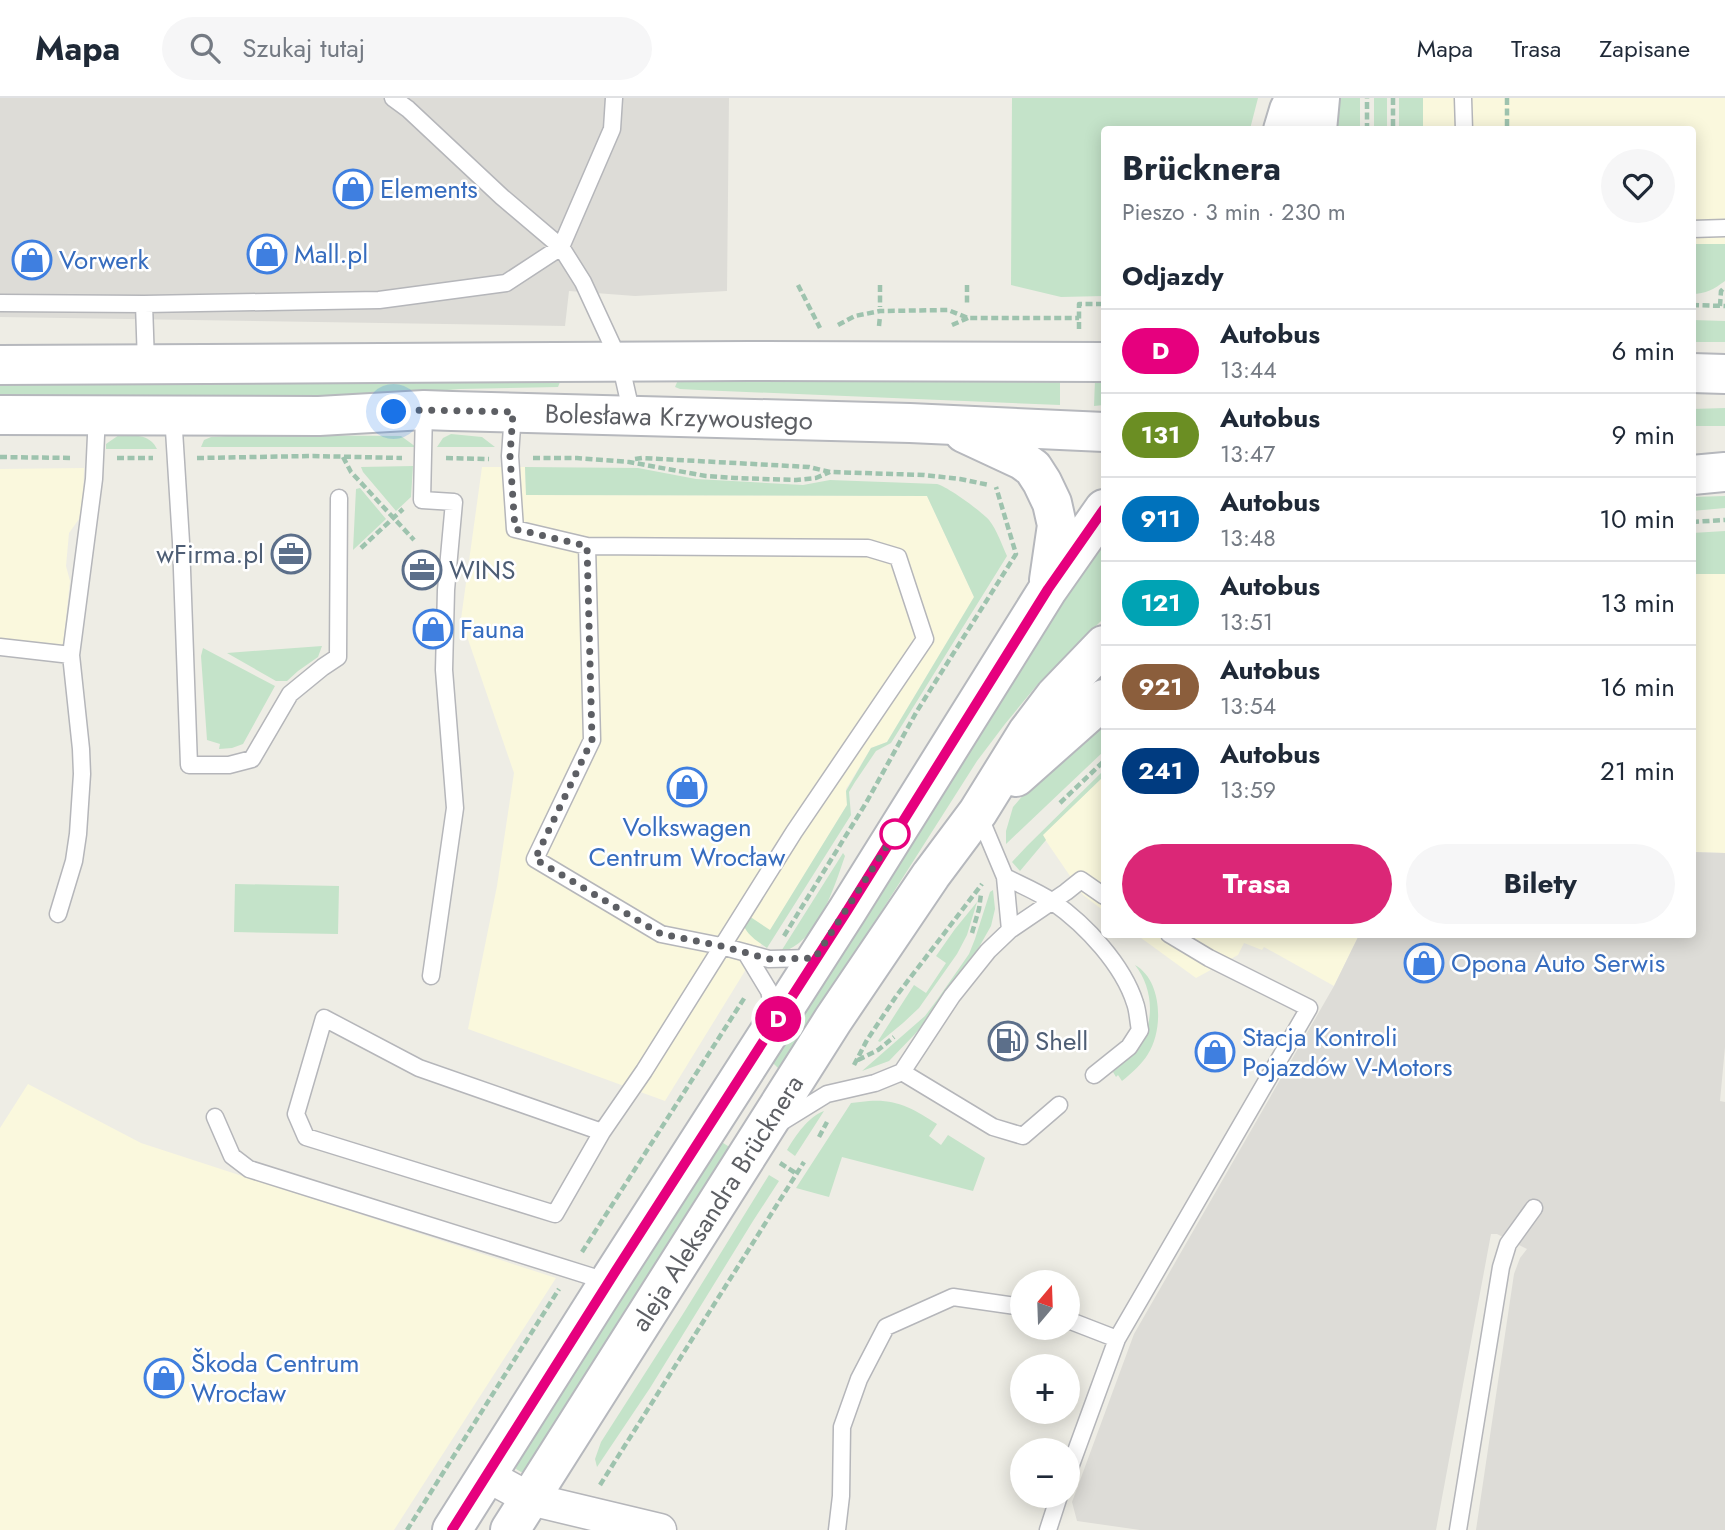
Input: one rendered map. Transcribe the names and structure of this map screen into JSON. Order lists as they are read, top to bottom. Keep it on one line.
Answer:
{"streets":{"main road":["Bolesława Krzywoustego","aleja Aleksandra Brücknera"]},"places":{"shop":["Elements","Mall.pl","Vorwerk","Fauna","Volkswagen Centrum Wrocław","Opona Auto Serwis","Stacja Kontroli Pojazdów V-Motors","Škoda Centrum Wrocław"],"office":["wFirma.pl","WINS"],"fuel station":["Shell"]},"lines":["bus line D"],"north":"top","page":{"header":"Mapa","search":"Szukaj tutaj","nav":["Mapa","Trasa","Zapisane"],"on_map":"D","heading":[["Brücknera","Pieszo · 3 min · 230 m"],"Odjazdy"],"list":[{"mark":"D","name":"Autobus","note":"13:44","value":"6 min"},{"mark":"131","name":"Autobus","note":"13:47","value":"9 min"},{"mark":"911","name":"Autobus","note":"13:48","value":"10 min"},{"mark":"121","name":"Autobus","note":"13:51","value":"13 min"},{"mark":"921","name":"Autobus","note":"13:54","value":"16 min"},{"mark":"241","name":"Autobus","note":"13:59","value":"21 min"}],"buttons":["Trasa","Bilety"],"map_buttons":["+","−"]}}
